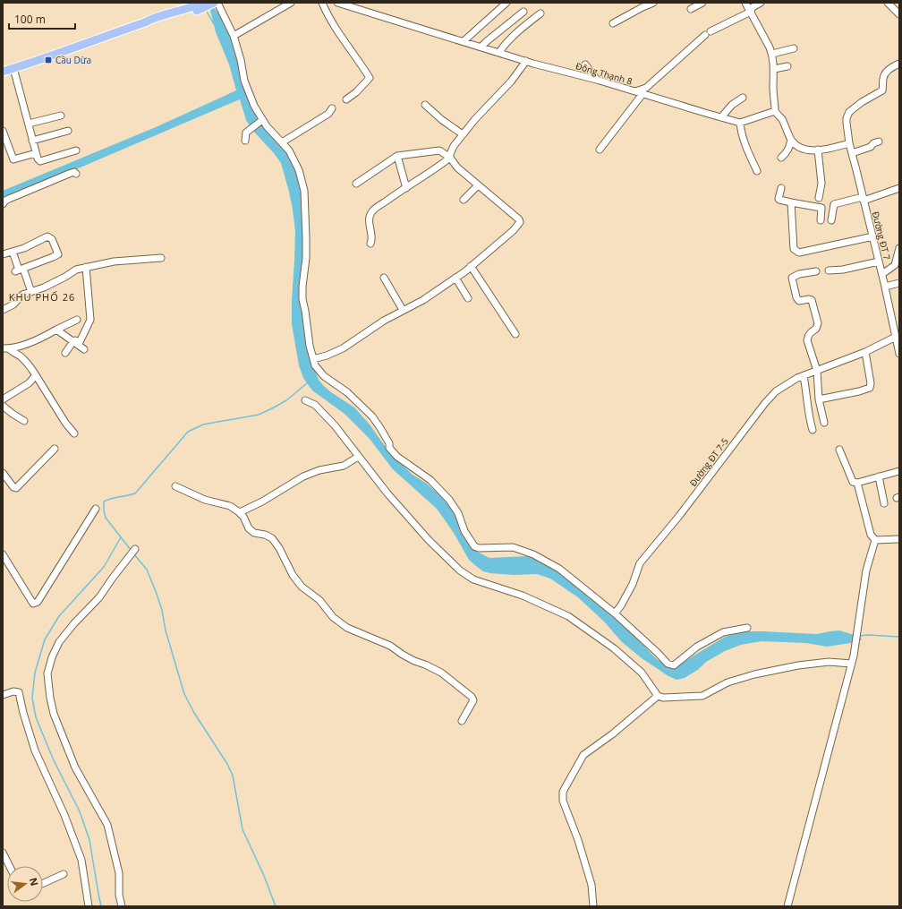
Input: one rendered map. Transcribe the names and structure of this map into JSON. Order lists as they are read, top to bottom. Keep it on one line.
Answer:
{"streets":{"street":["Đông Thạnh 8","Đường ĐT 7","Đường ĐT 7-5"]},"crossings":[["Đường ĐT 7","Đường ĐT 7-5"]],"districts":["KHU PHỐ 26"],"places":{"transit":["Cầu Dừa"]},"scale_bar":"100 m","north":"right"}
